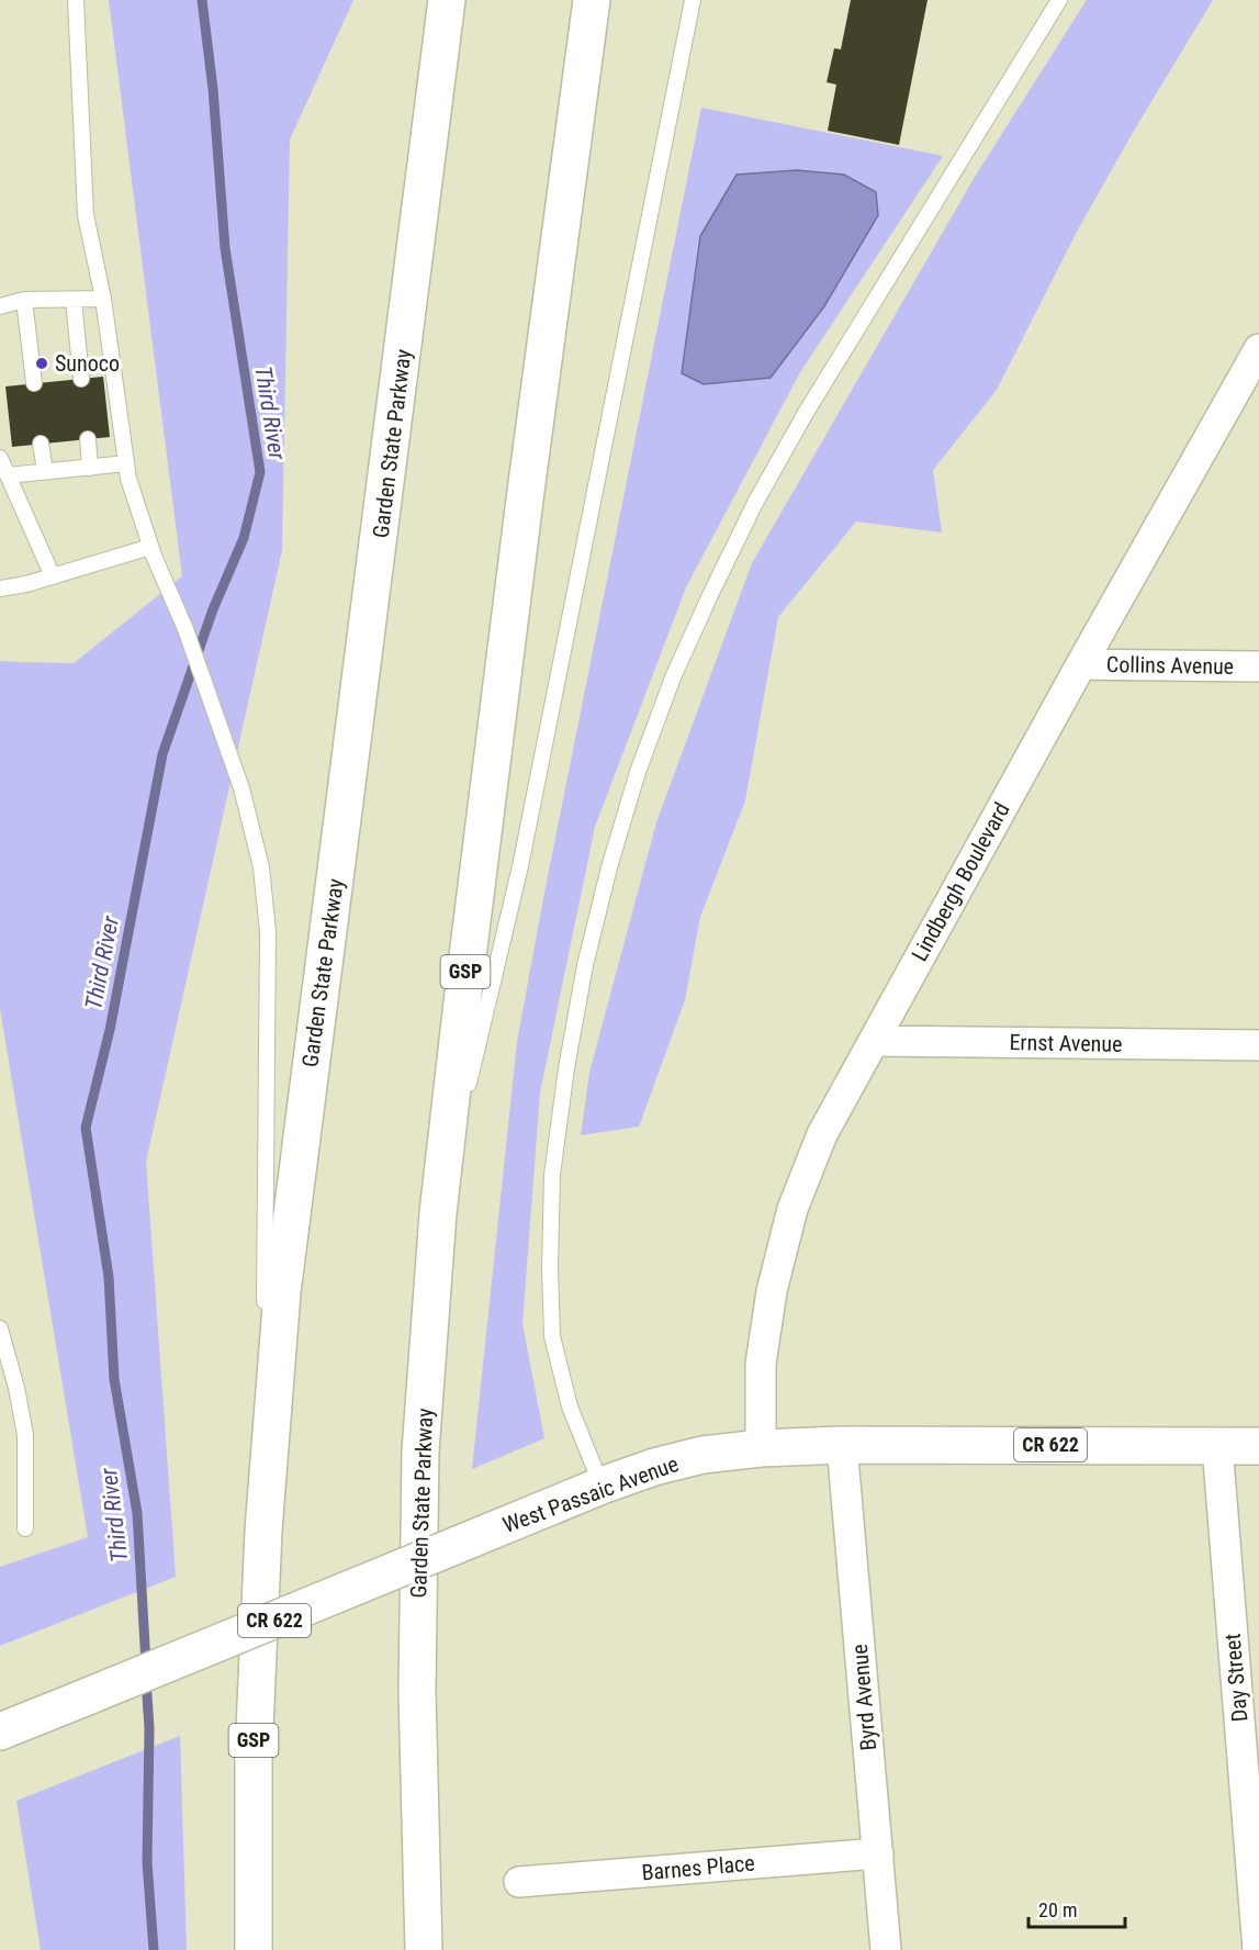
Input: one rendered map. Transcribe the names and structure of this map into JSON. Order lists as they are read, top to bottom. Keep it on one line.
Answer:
{"streets":{"main road":["Garden State Parkway","GSP","CR 622","West Passaic Avenue"],"street":["Collins Avenue","Lindbergh Boulevard","Ernst Avenue","Day Street","Byrd Avenue","Barnes Place"]},"crossings":[["Collins Avenue","Lindbergh Boulevard"],["Lindbergh Boulevard","Ernst Avenue"],["Lindbergh Boulevard","West Passaic Avenue"],["West Passaic Avenue","Day Street"],["West Passaic Avenue","Byrd Avenue"],["Byrd Avenue","Barnes Place"]],"water":["Third River"],"places":["Sunoco"],"scale_bar":"20 m"}
